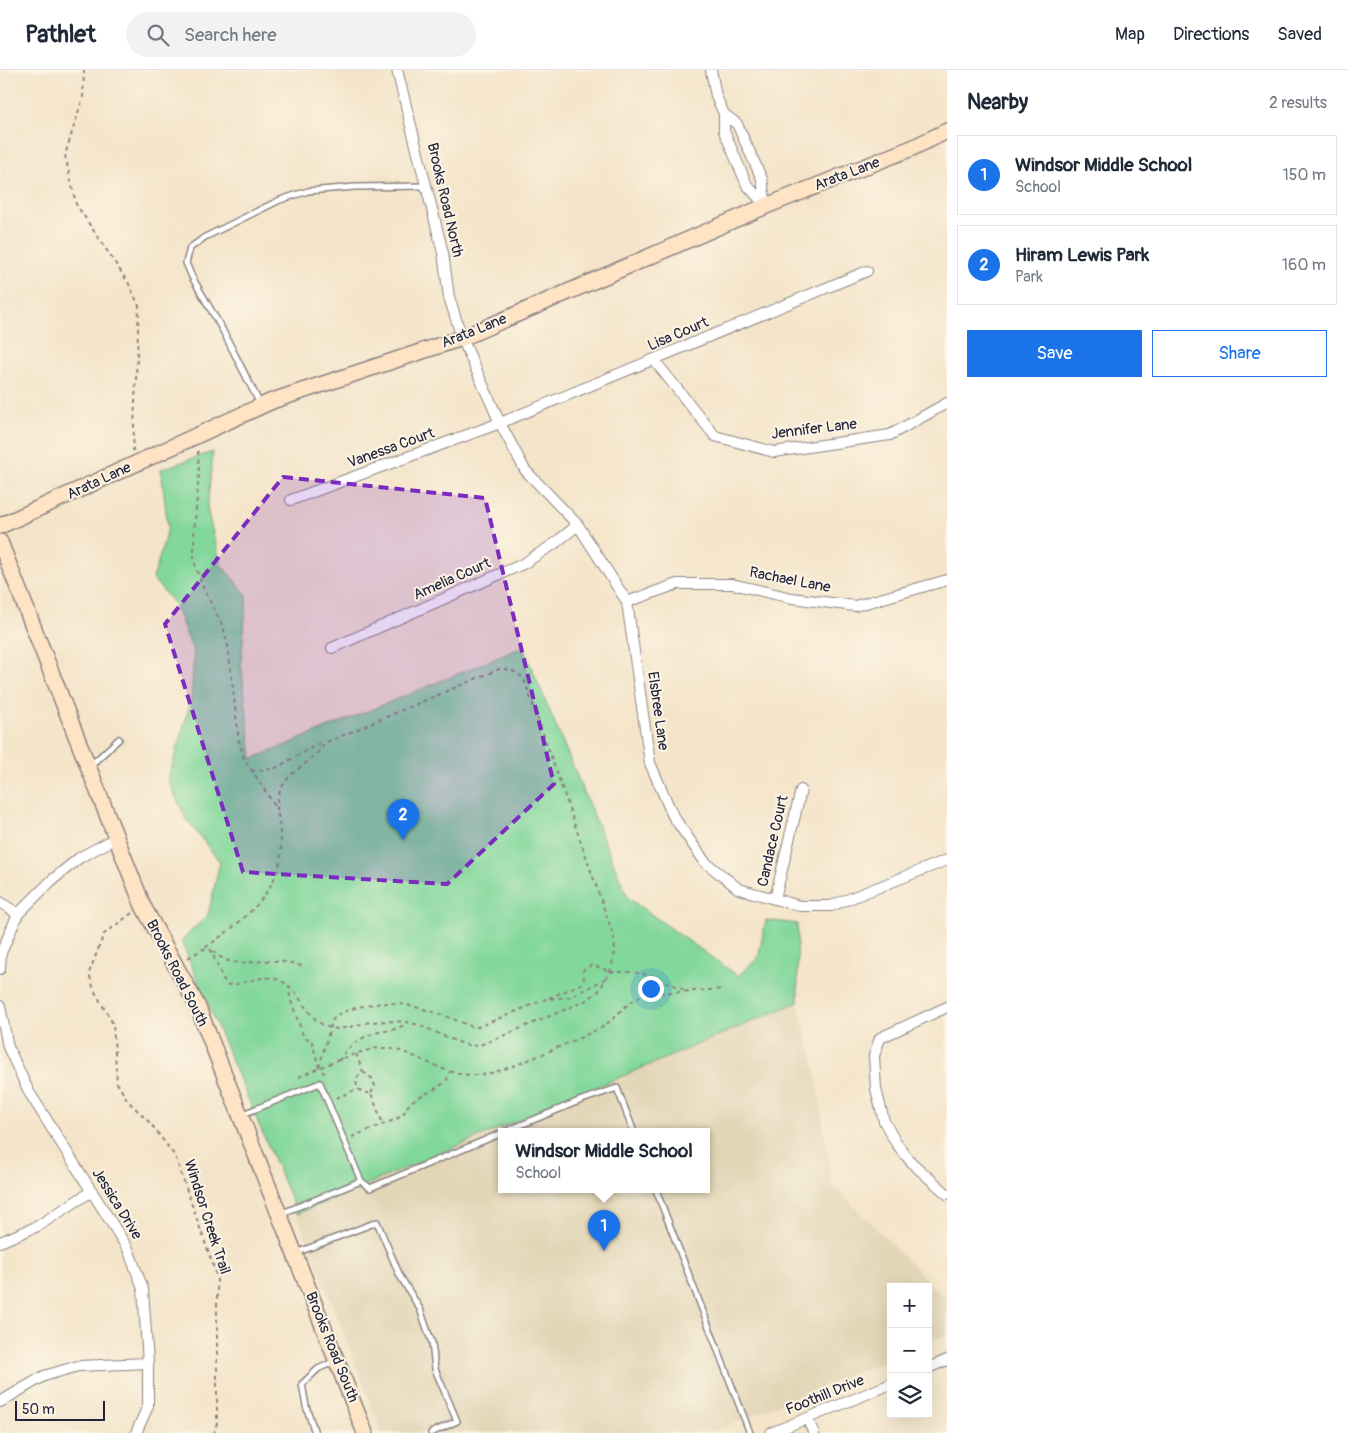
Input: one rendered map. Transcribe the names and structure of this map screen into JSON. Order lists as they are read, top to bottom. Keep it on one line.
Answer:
{"streets":{"street":["Arata Lane","Brooks Road North","Lisa Court","Jennifer Lane","Vanessa Court","Amelia Court","Rachael Lane","Elsbree Lane","Candace Court","Brooks Road South","Jessica Drive","Foothill Drive"],"path":["Windsor Creek Trail"]},"crossings":[["Arata Lane","Brooks Road North"],["Arata Lane","Elsbree Lane"],["Brooks Road North","Elsbree Lane"],["Lisa Court","Jennifer Lane"],["Lisa Court","Vanessa Court"],["Lisa Court","Elsbree Lane"],["Vanessa Court","Elsbree Lane"],["Amelia Court","Elsbree Lane"],["Rachael Lane","Elsbree Lane"],["Elsbree Lane","Candace Court"],["Brooks Road South","Windsor Creek Trail"]],"scale_bar":"50 m","page":{"header":"Pathlet","search":"Search here","nav":["Map","Directions","Saved"],"heading":["Nearby","2 results"],"list":[{"mark":"1","name":"Windsor Middle School","note":"School","value":"150 m"},{"mark":"2","name":"Hiram Lewis Park","note":"Park","value":"160 m"}],"buttons":["Save","Share"],"pins":["2","1"],"popup":["Windsor Middle School","School"],"map_buttons":["+","−"],"scale":"50 m"}}
